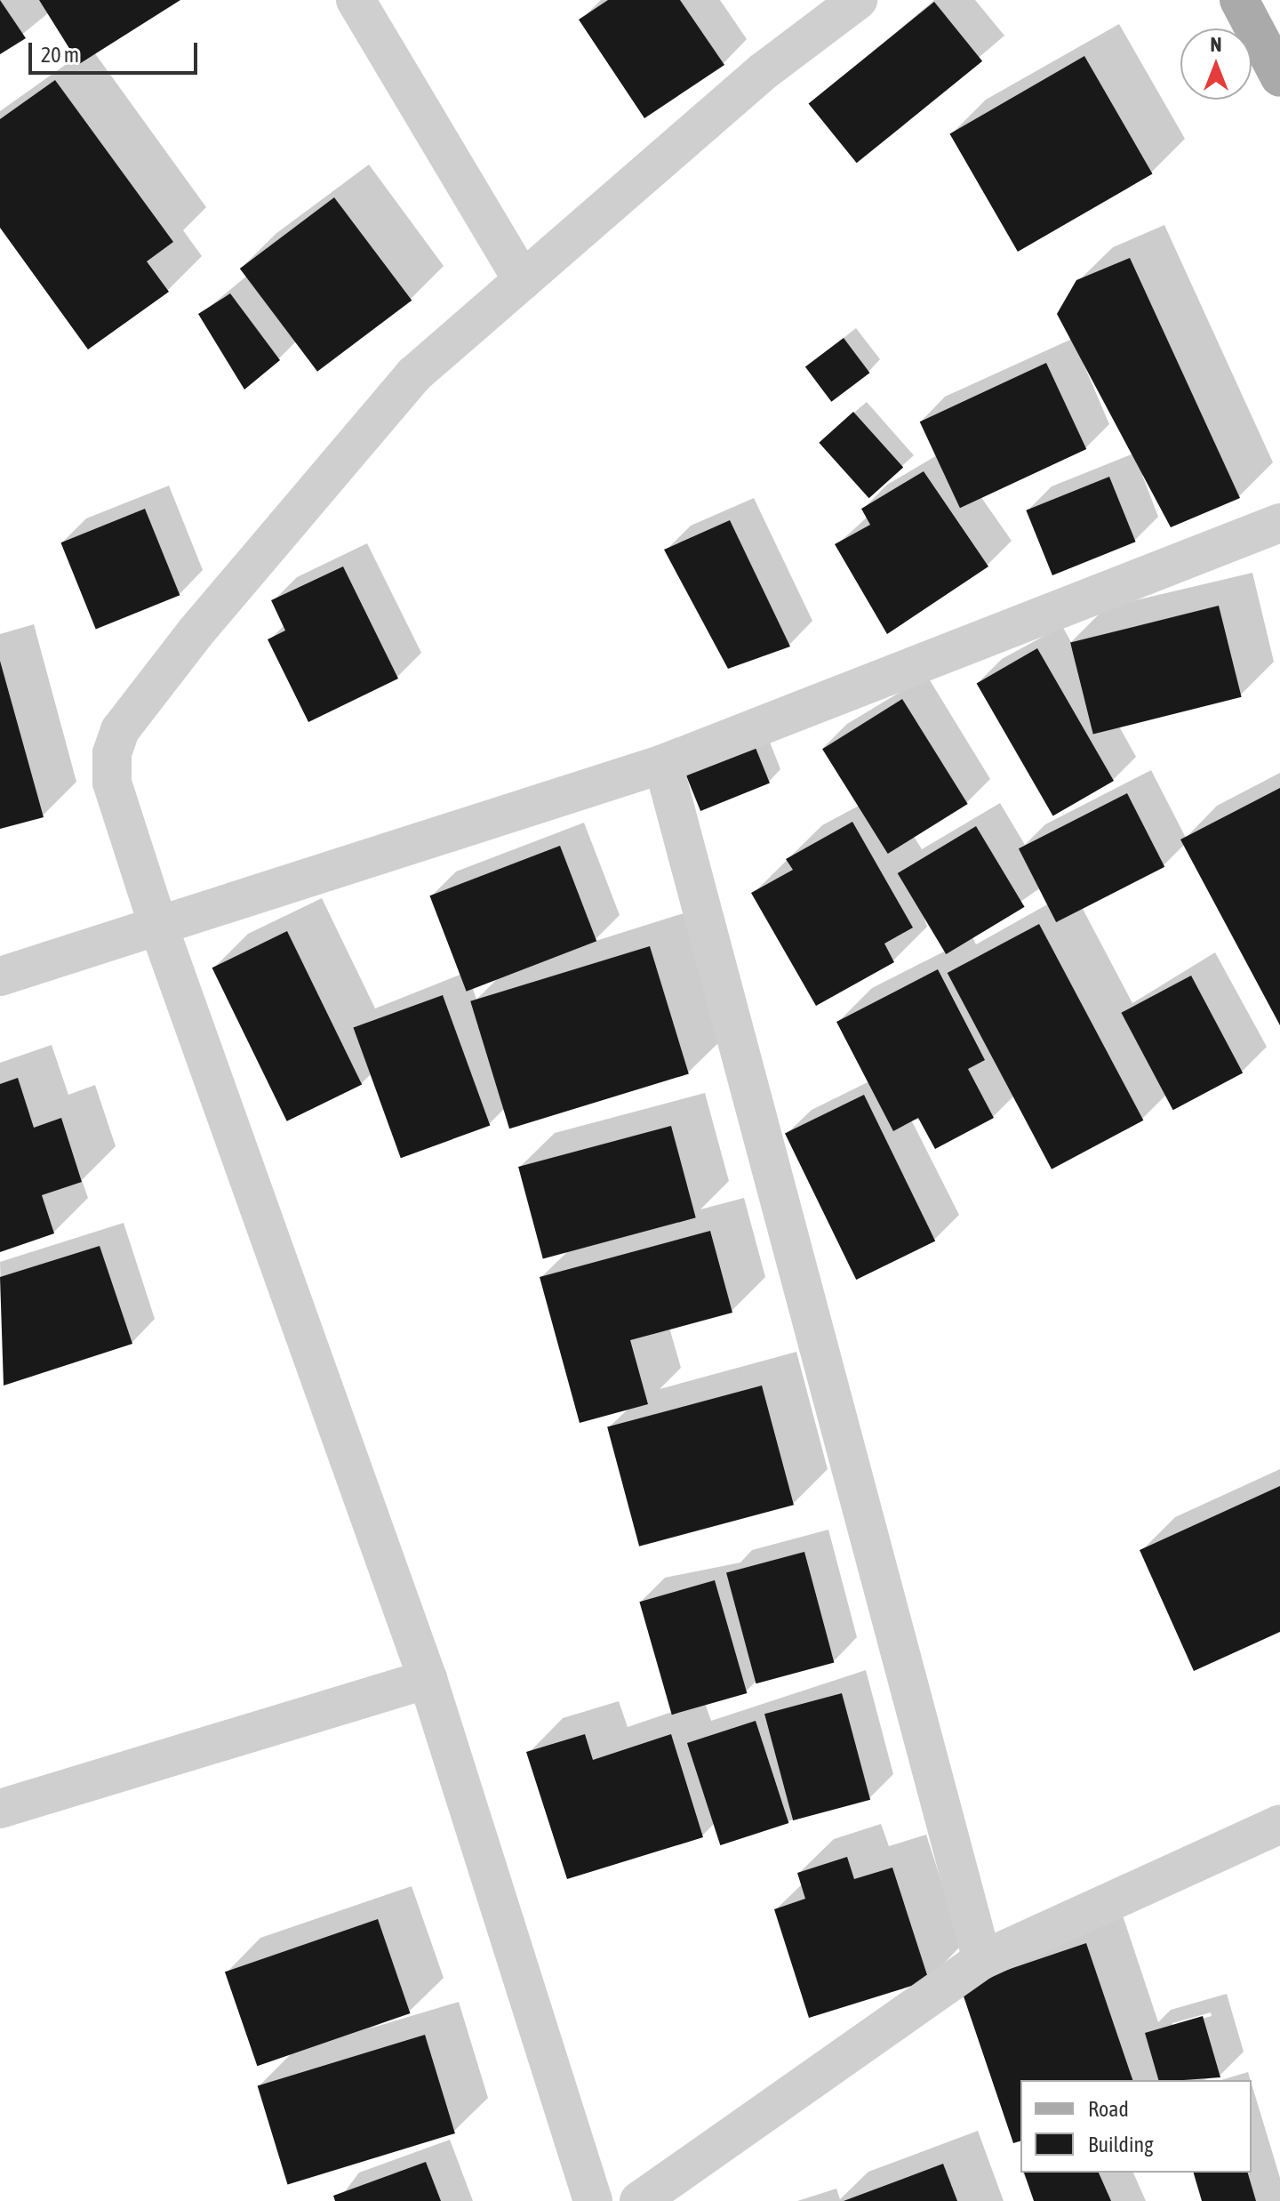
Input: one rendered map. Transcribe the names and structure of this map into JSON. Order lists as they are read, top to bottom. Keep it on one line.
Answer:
{"legend":["Road","Building"],"scale_bar":"20 m","north":"top"}
